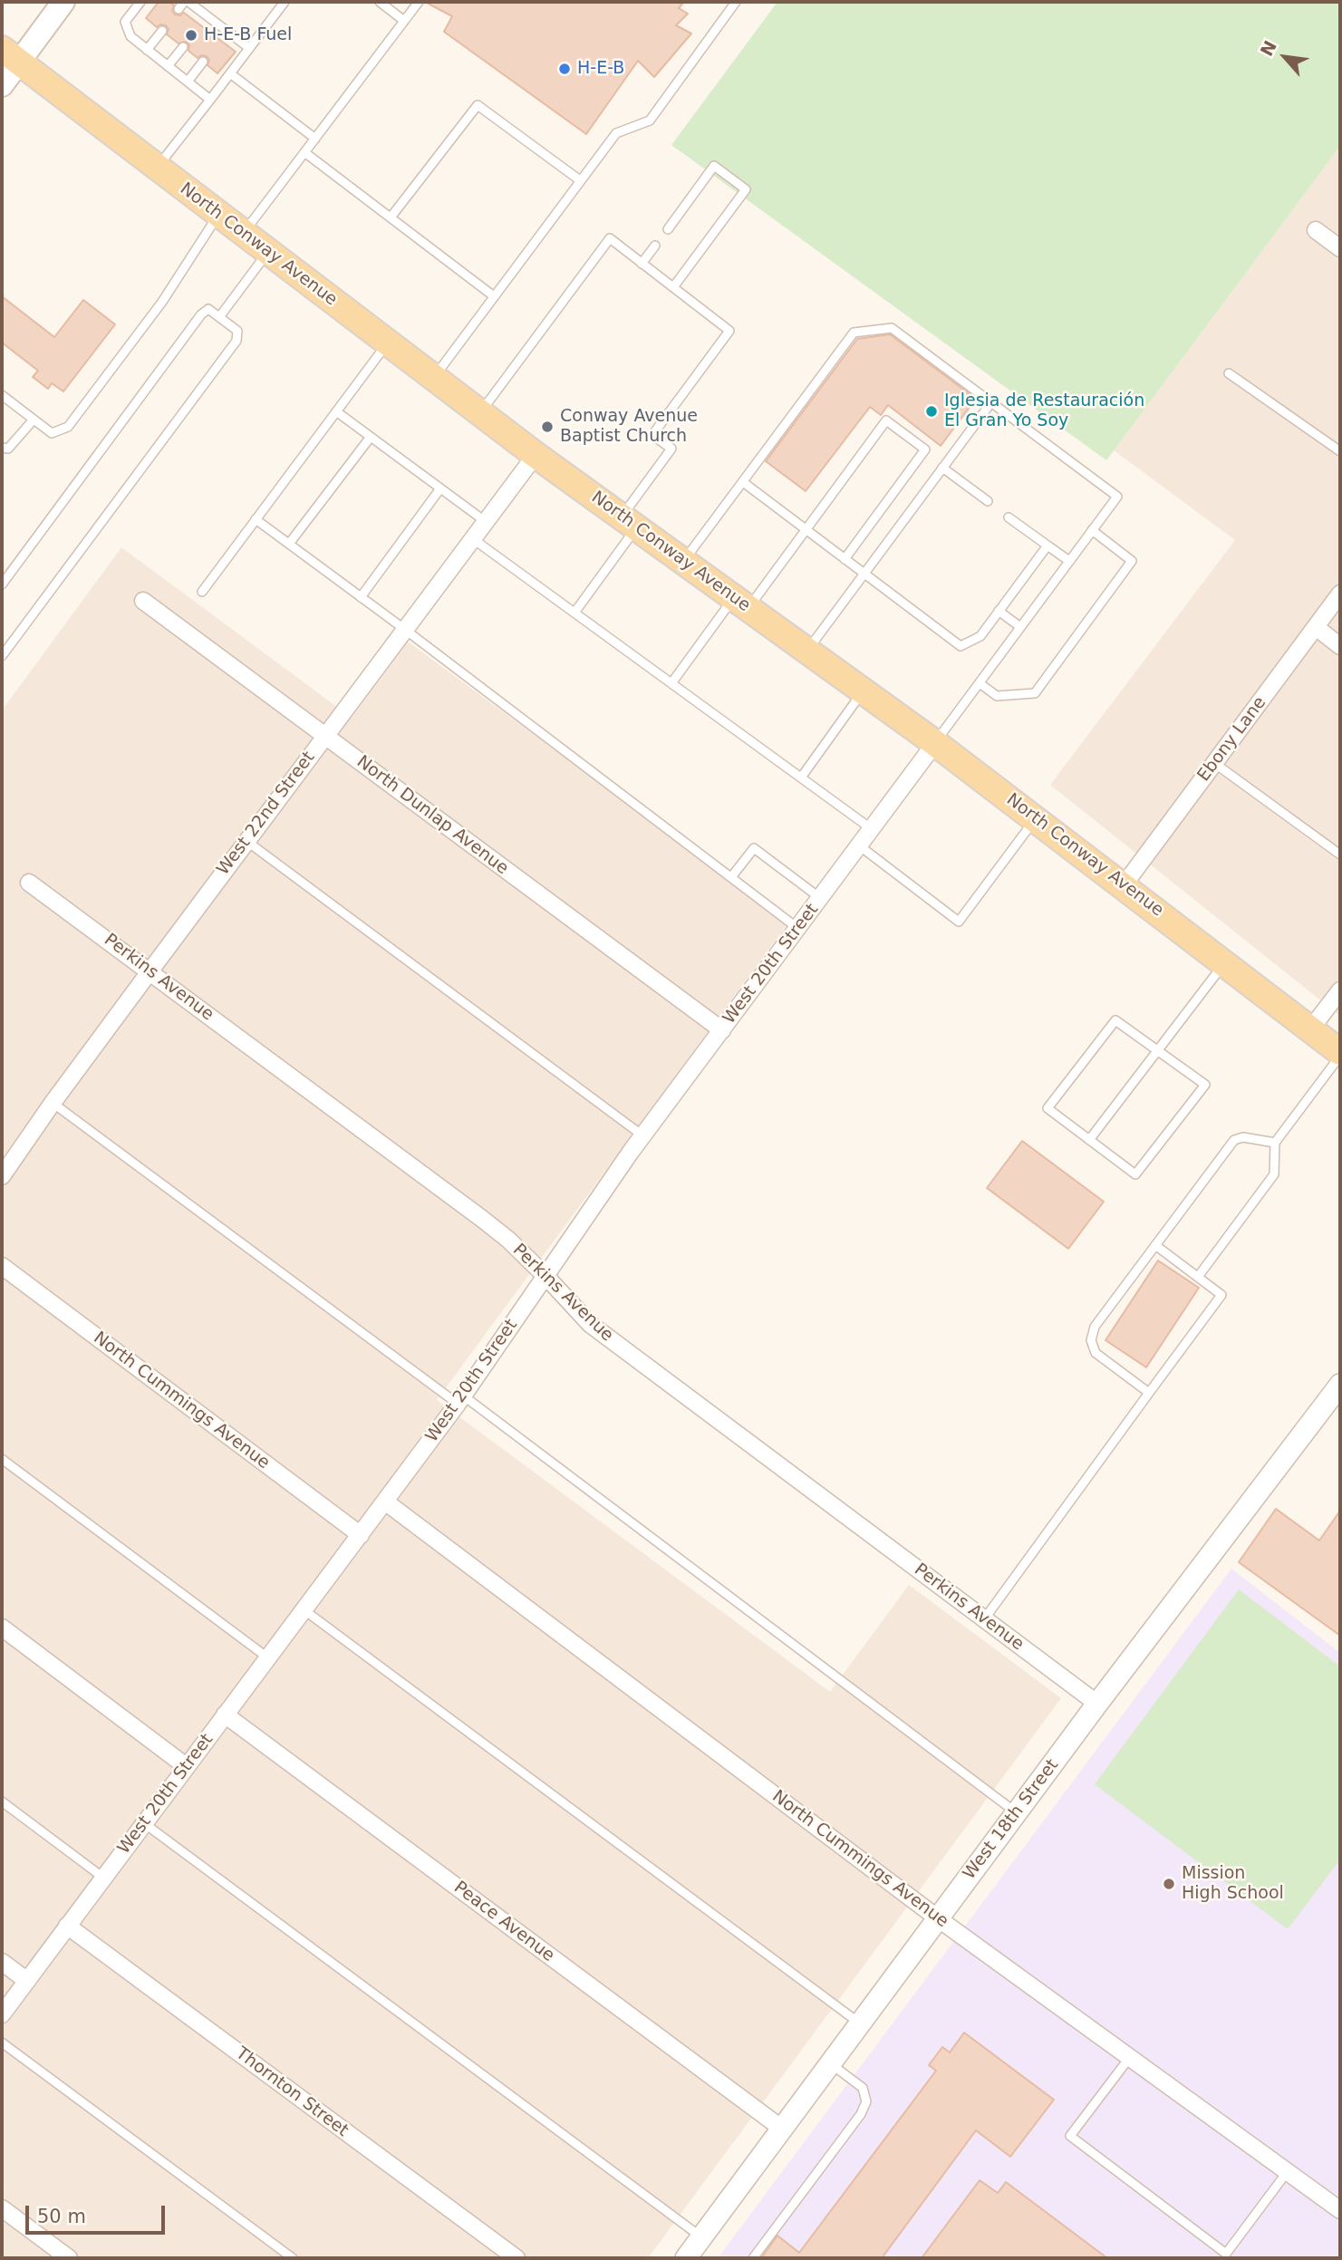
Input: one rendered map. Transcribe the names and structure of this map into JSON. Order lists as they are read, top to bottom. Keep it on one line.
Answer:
{"streets":{"main road":["North Conway Avenue"],"street":["Ebony Lane","West 22nd Street","North Dunlap Avenue","West 20th Street","Perkins Avenue","North Cummings Avenue","West 18th Street","Peace Avenue","Thornton Street"]},"crossings":[["North Conway Avenue","Ebony Lane"],["North Conway Avenue","West 22nd Street"],["North Conway Avenue","West 20th Street"],["West 22nd Street","North Dunlap Avenue"],["West 22nd Street","Perkins Avenue"],["North Dunlap Avenue","West 20th Street"],["West 20th Street","Perkins Avenue"],["West 20th Street","North Cummings Avenue"],["West 20th Street","Peace Avenue"],["West 20th Street","Thornton Street"],["Perkins Avenue","West 18th Street"],["North Cummings Avenue","West 18th Street"],["West 18th Street","Peace Avenue"]],"places":["H-E-B Fuel","H-E-B","Iglesia de Restauración El Gran Yo Soy","Conway Avenue Baptist Church","Mission High School"],"scale_bar":"50 m","north":"top left"}
